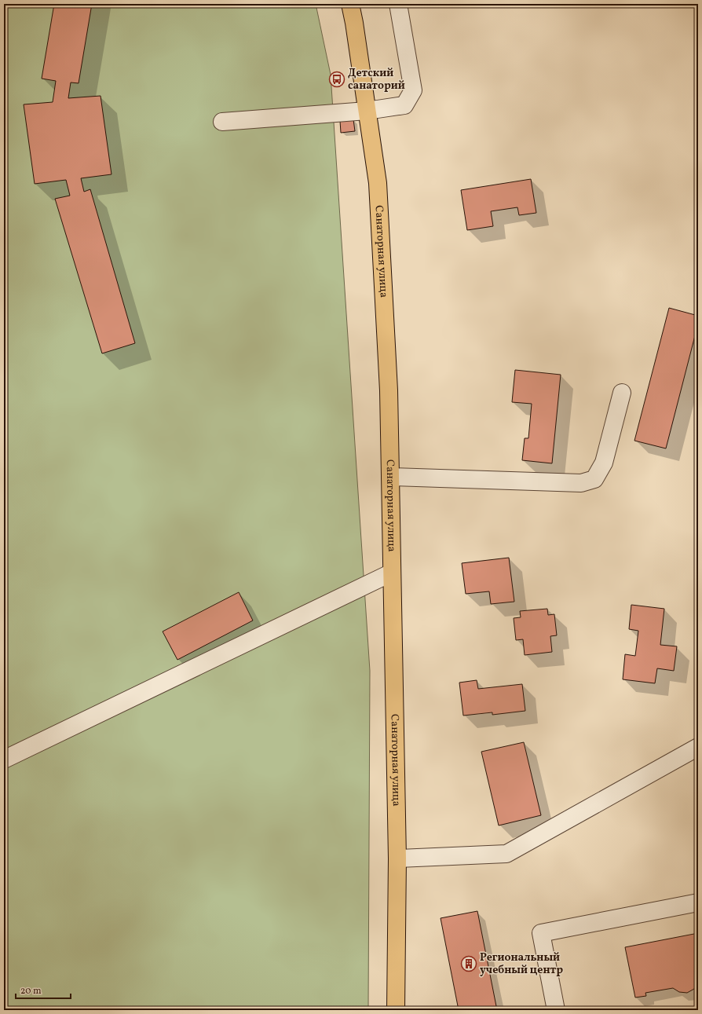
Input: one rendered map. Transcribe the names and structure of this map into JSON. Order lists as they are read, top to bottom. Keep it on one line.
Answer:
{"streets":{"main road":["Санаторная улица"]},"places":{"bus stop":["Детский санаторий"],"building":["Региональный учебный центр"]},"scale_bar":"20 m"}
